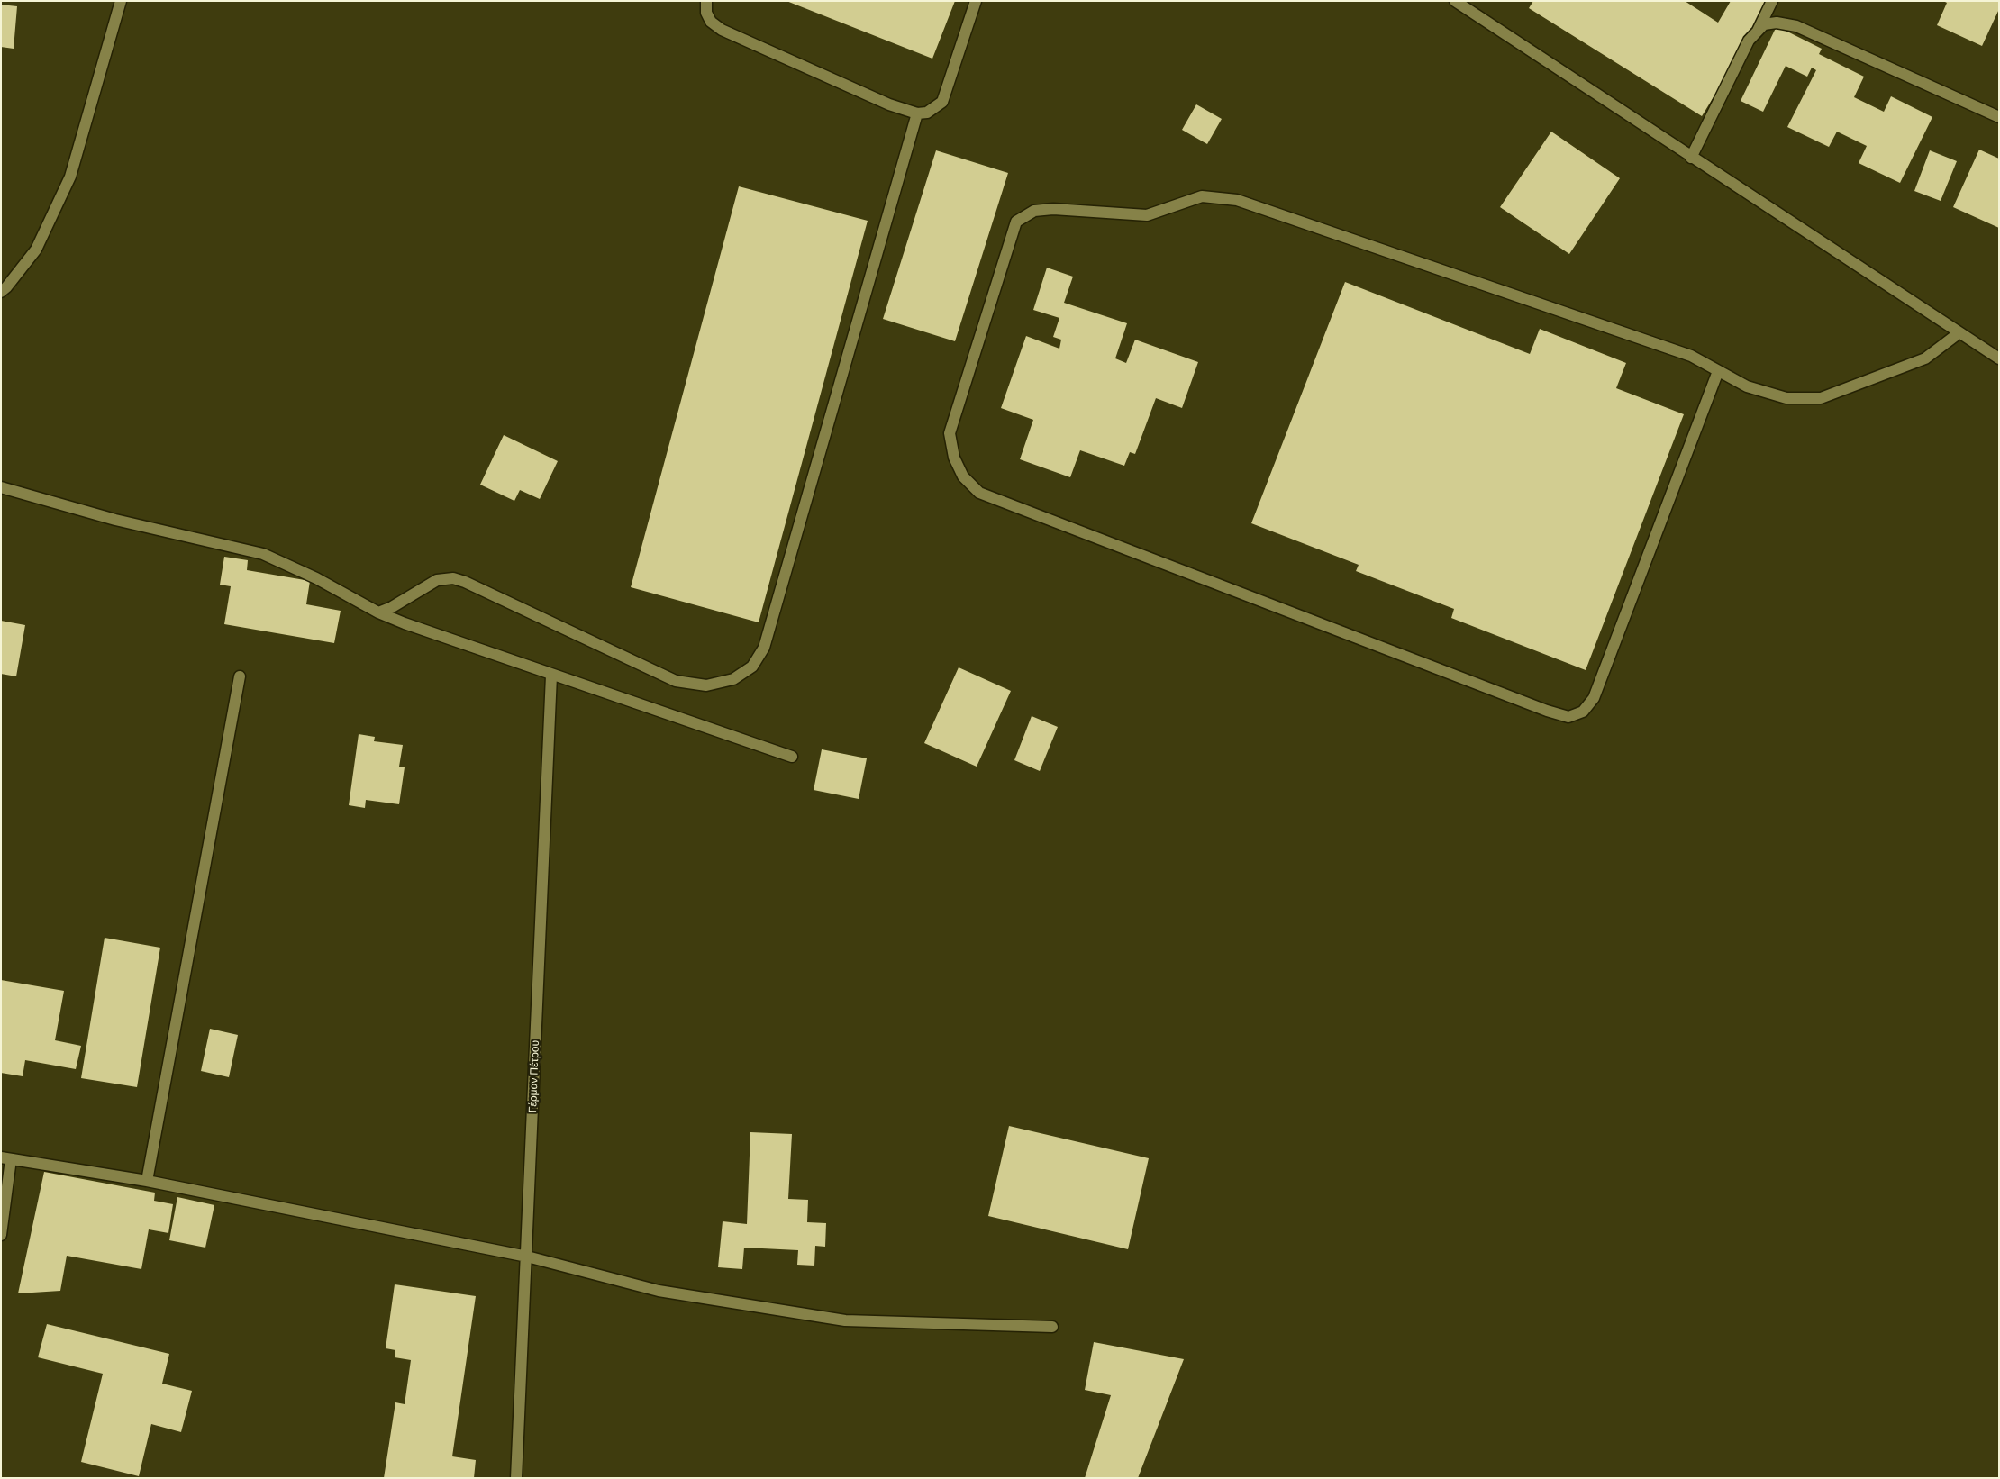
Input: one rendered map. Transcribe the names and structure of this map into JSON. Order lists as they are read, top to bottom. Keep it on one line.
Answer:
{"streets":{"street":["Γέρμαν Πέτρου"]}}
